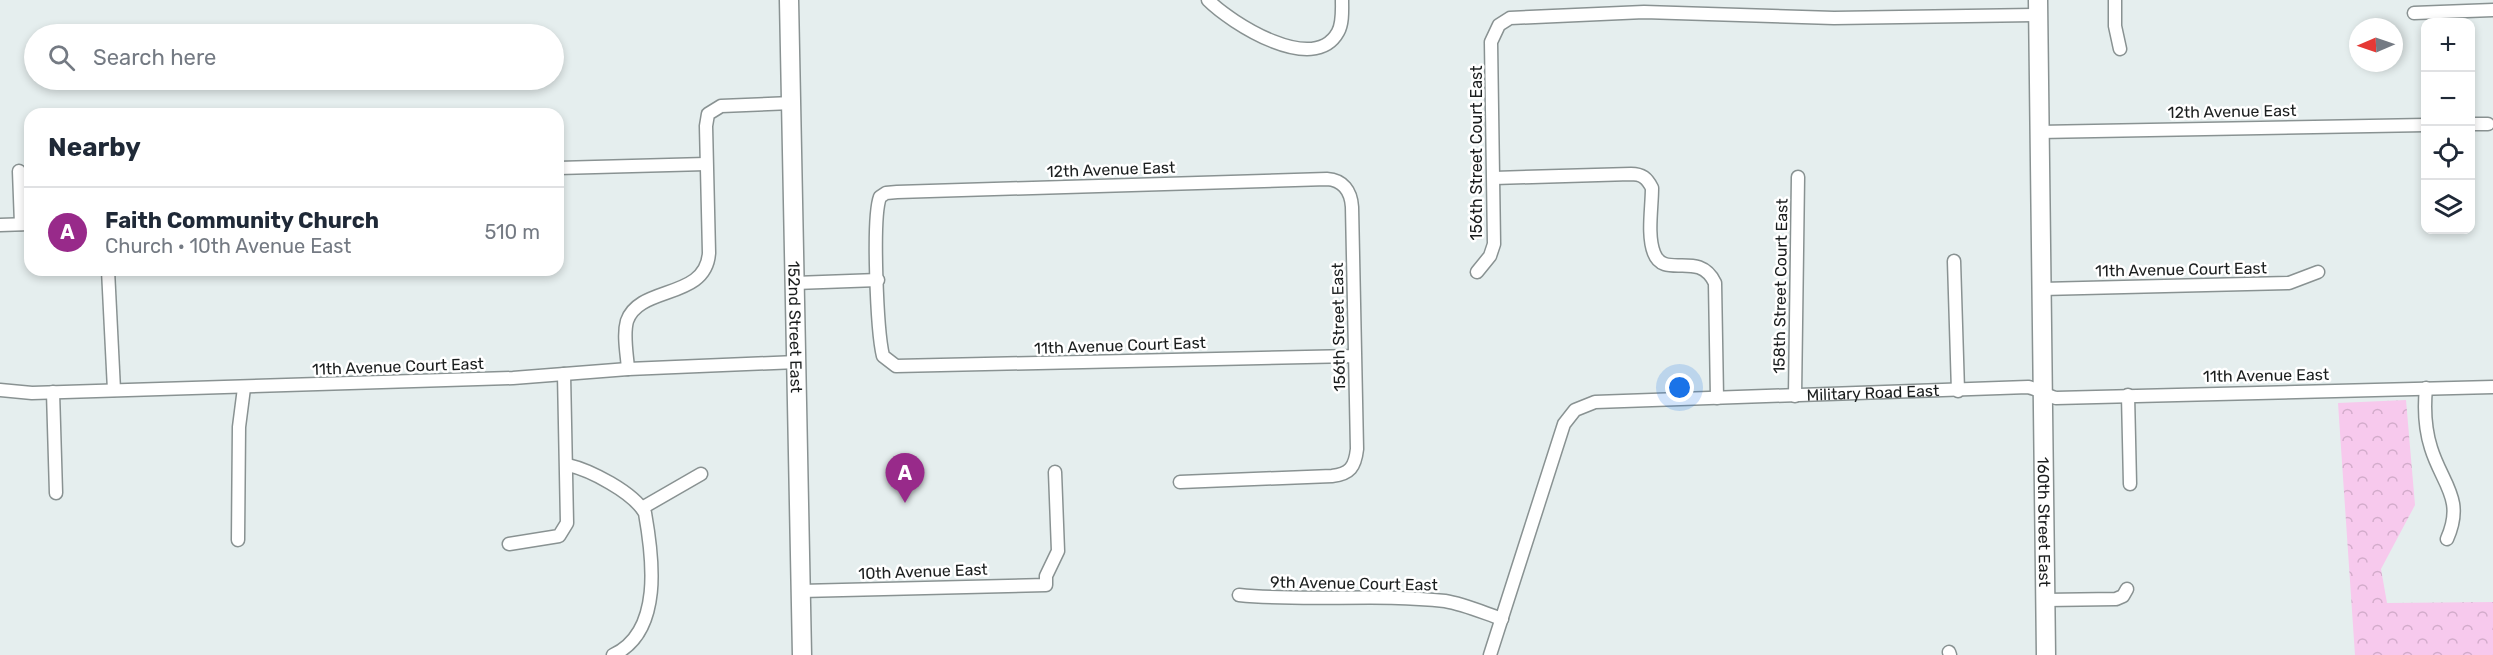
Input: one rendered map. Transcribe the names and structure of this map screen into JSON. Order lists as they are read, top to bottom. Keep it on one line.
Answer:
{"streets":{"main road":["152nd Street East","160th Street East"],"street":["12th Avenue East","156th Street Court East","11th Avenue Court East","158th Street Court East","156th Street East","11th Avenue East","Military Road East","10th Avenue East","9th Avenue Court East"]},"crossings":[["12th Avenue East","11th Avenue Court East"],["12th Avenue East","156th Street East"],["11th Avenue Court East","152nd Street East"],["11th Avenue Court East","156th Street East"],["158th Street Court East","Military Road East"],["152nd Street East","10th Avenue East"],["11th Avenue East","Military Road East"],["11th Avenue East","160th Street East"],["Military Road East","160th Street East"],["Military Road East","9th Avenue Court East"]],"north":"left","page":{"map_buttons":["+","−"],"search":"Search here","heading":"Nearby","list":[{"mark":"A","name":"Faith Community Church","note":"Church · 10th Avenue East","value":"510 m"}],"pins":"A"}}
